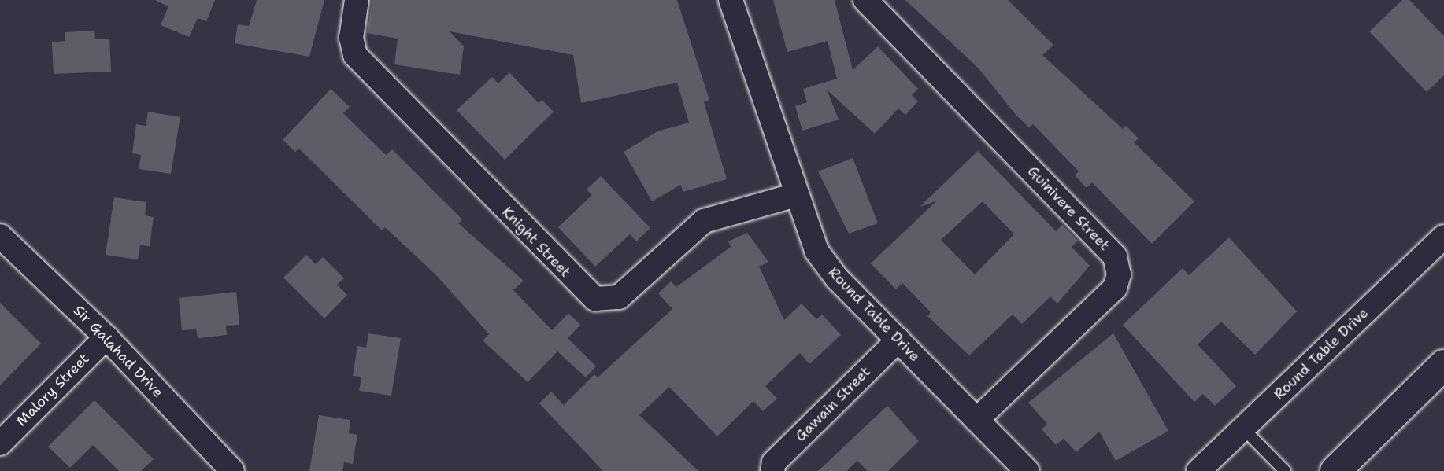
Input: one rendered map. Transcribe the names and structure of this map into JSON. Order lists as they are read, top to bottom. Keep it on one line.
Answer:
{"streets":{"street":["Guinivere Street","Knight Street","Round Table Drive","Sir Galahad Drive","Malory Street","Gawain Street"]},"crossings":[["Guinivere Street","Round Table Drive"],["Knight Street","Round Table Drive"],["Round Table Drive","Gawain Street"],["Sir Galahad Drive","Malory Street"]]}
